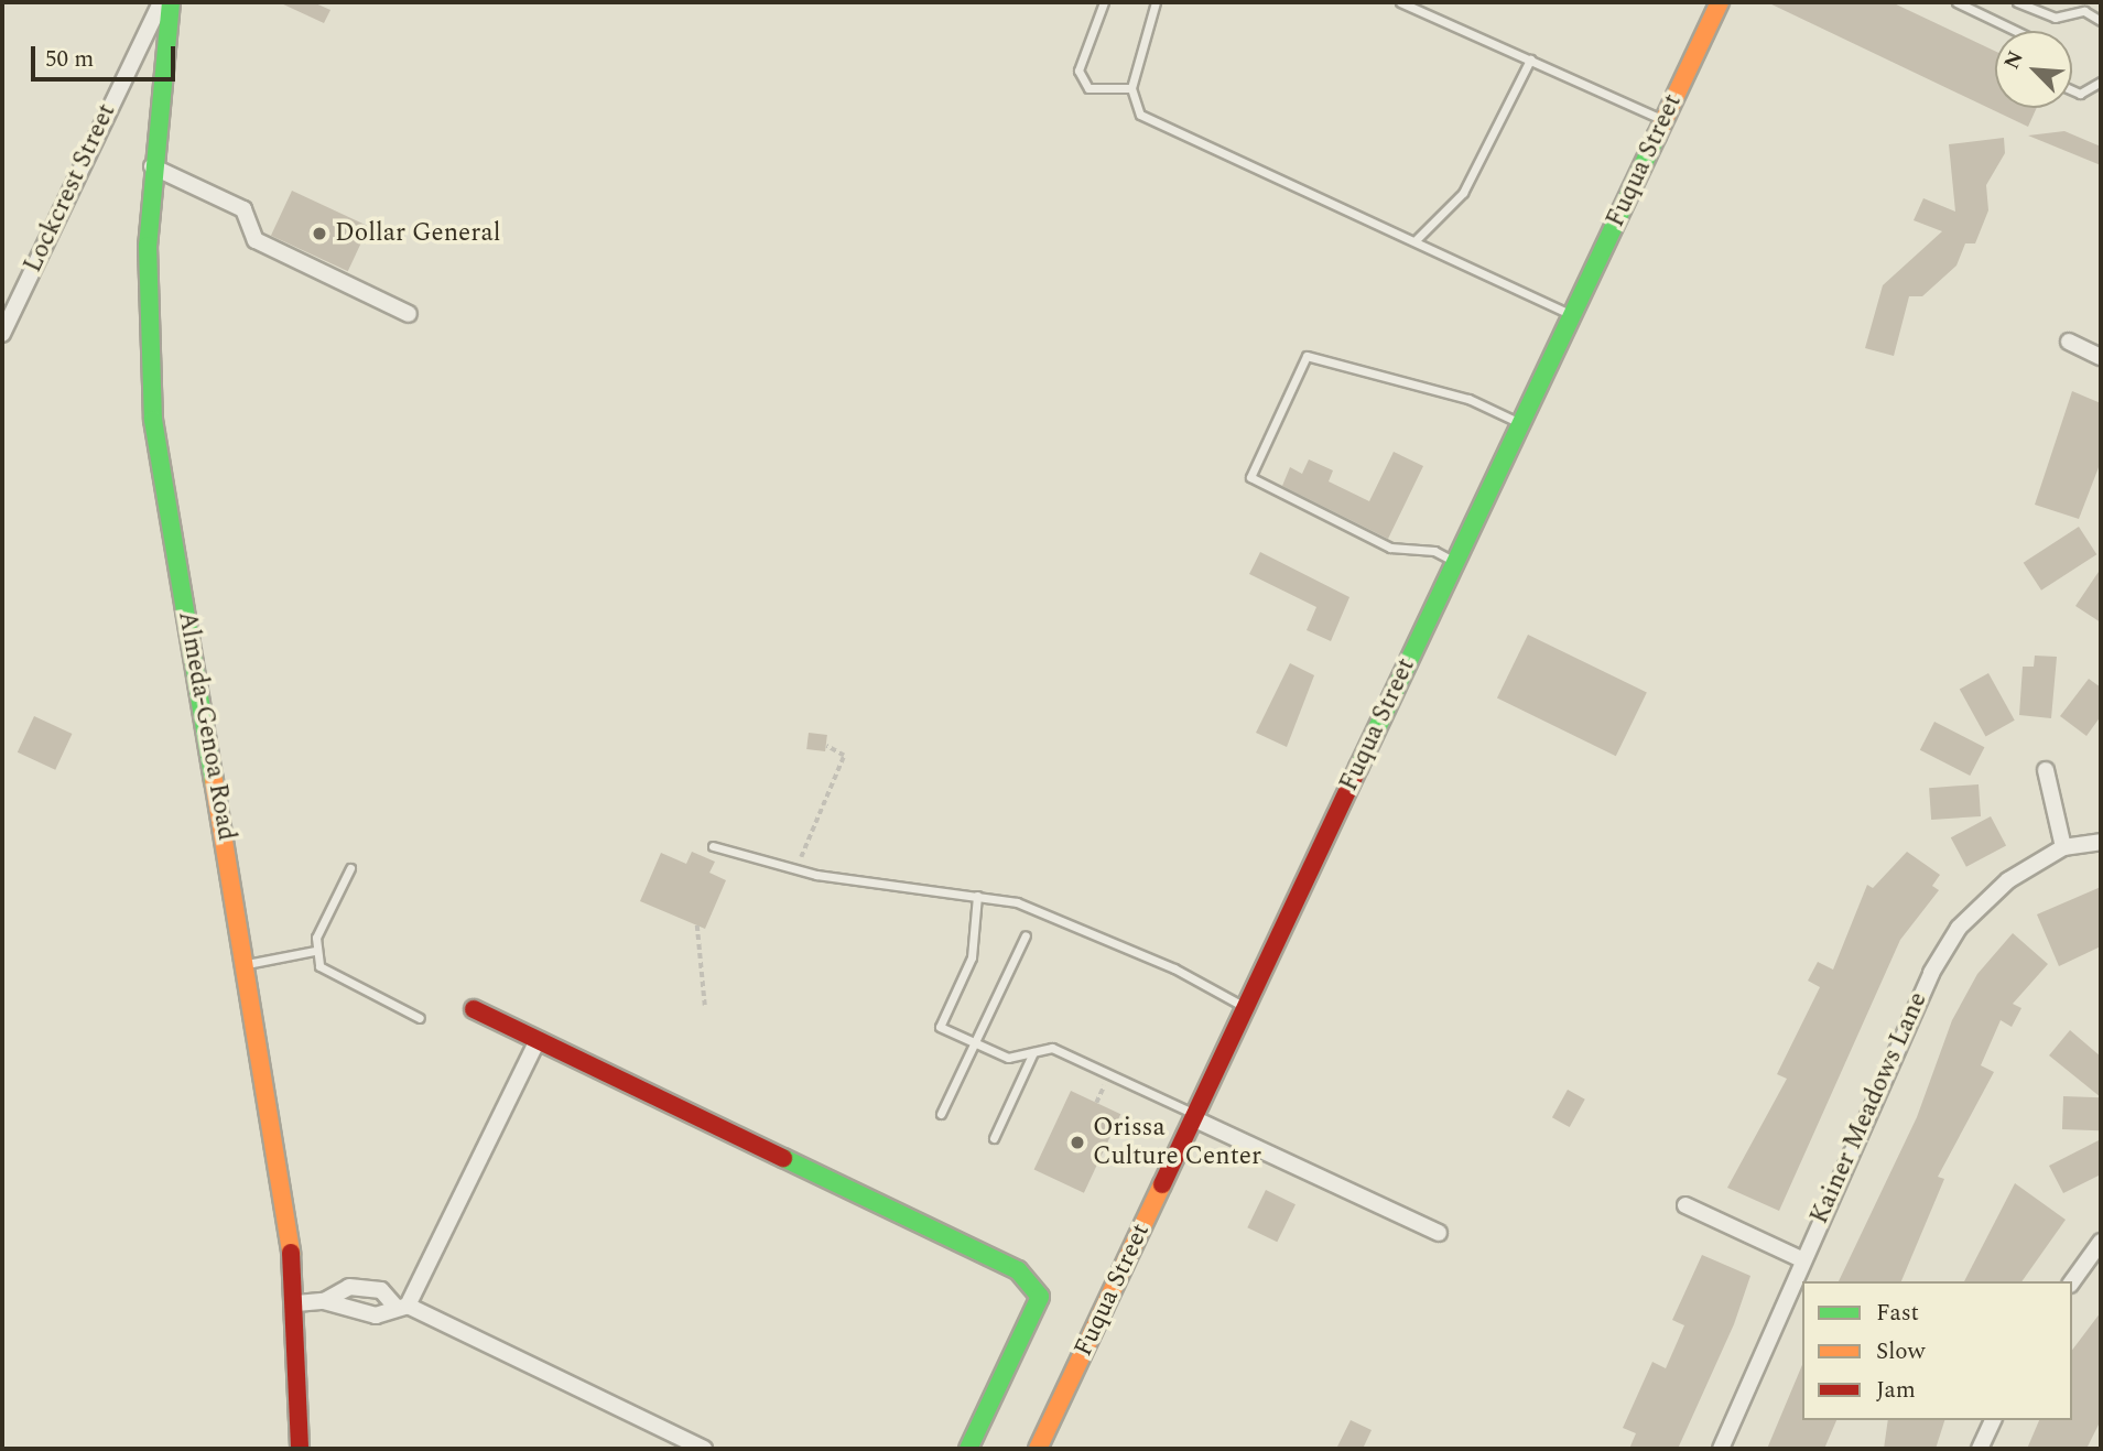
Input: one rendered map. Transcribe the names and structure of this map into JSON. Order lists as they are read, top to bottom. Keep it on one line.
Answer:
{"streets":{"street":["Fuqua Street","Lockcrest Street","Almeda-Genoa Road","Kainer Meadows Lane"]},"places":["Dollar General","Orissa Culture Center"],"legend":["Fast","Slow","Jam"],"scale_bar":"50 m","north":"top left"}
